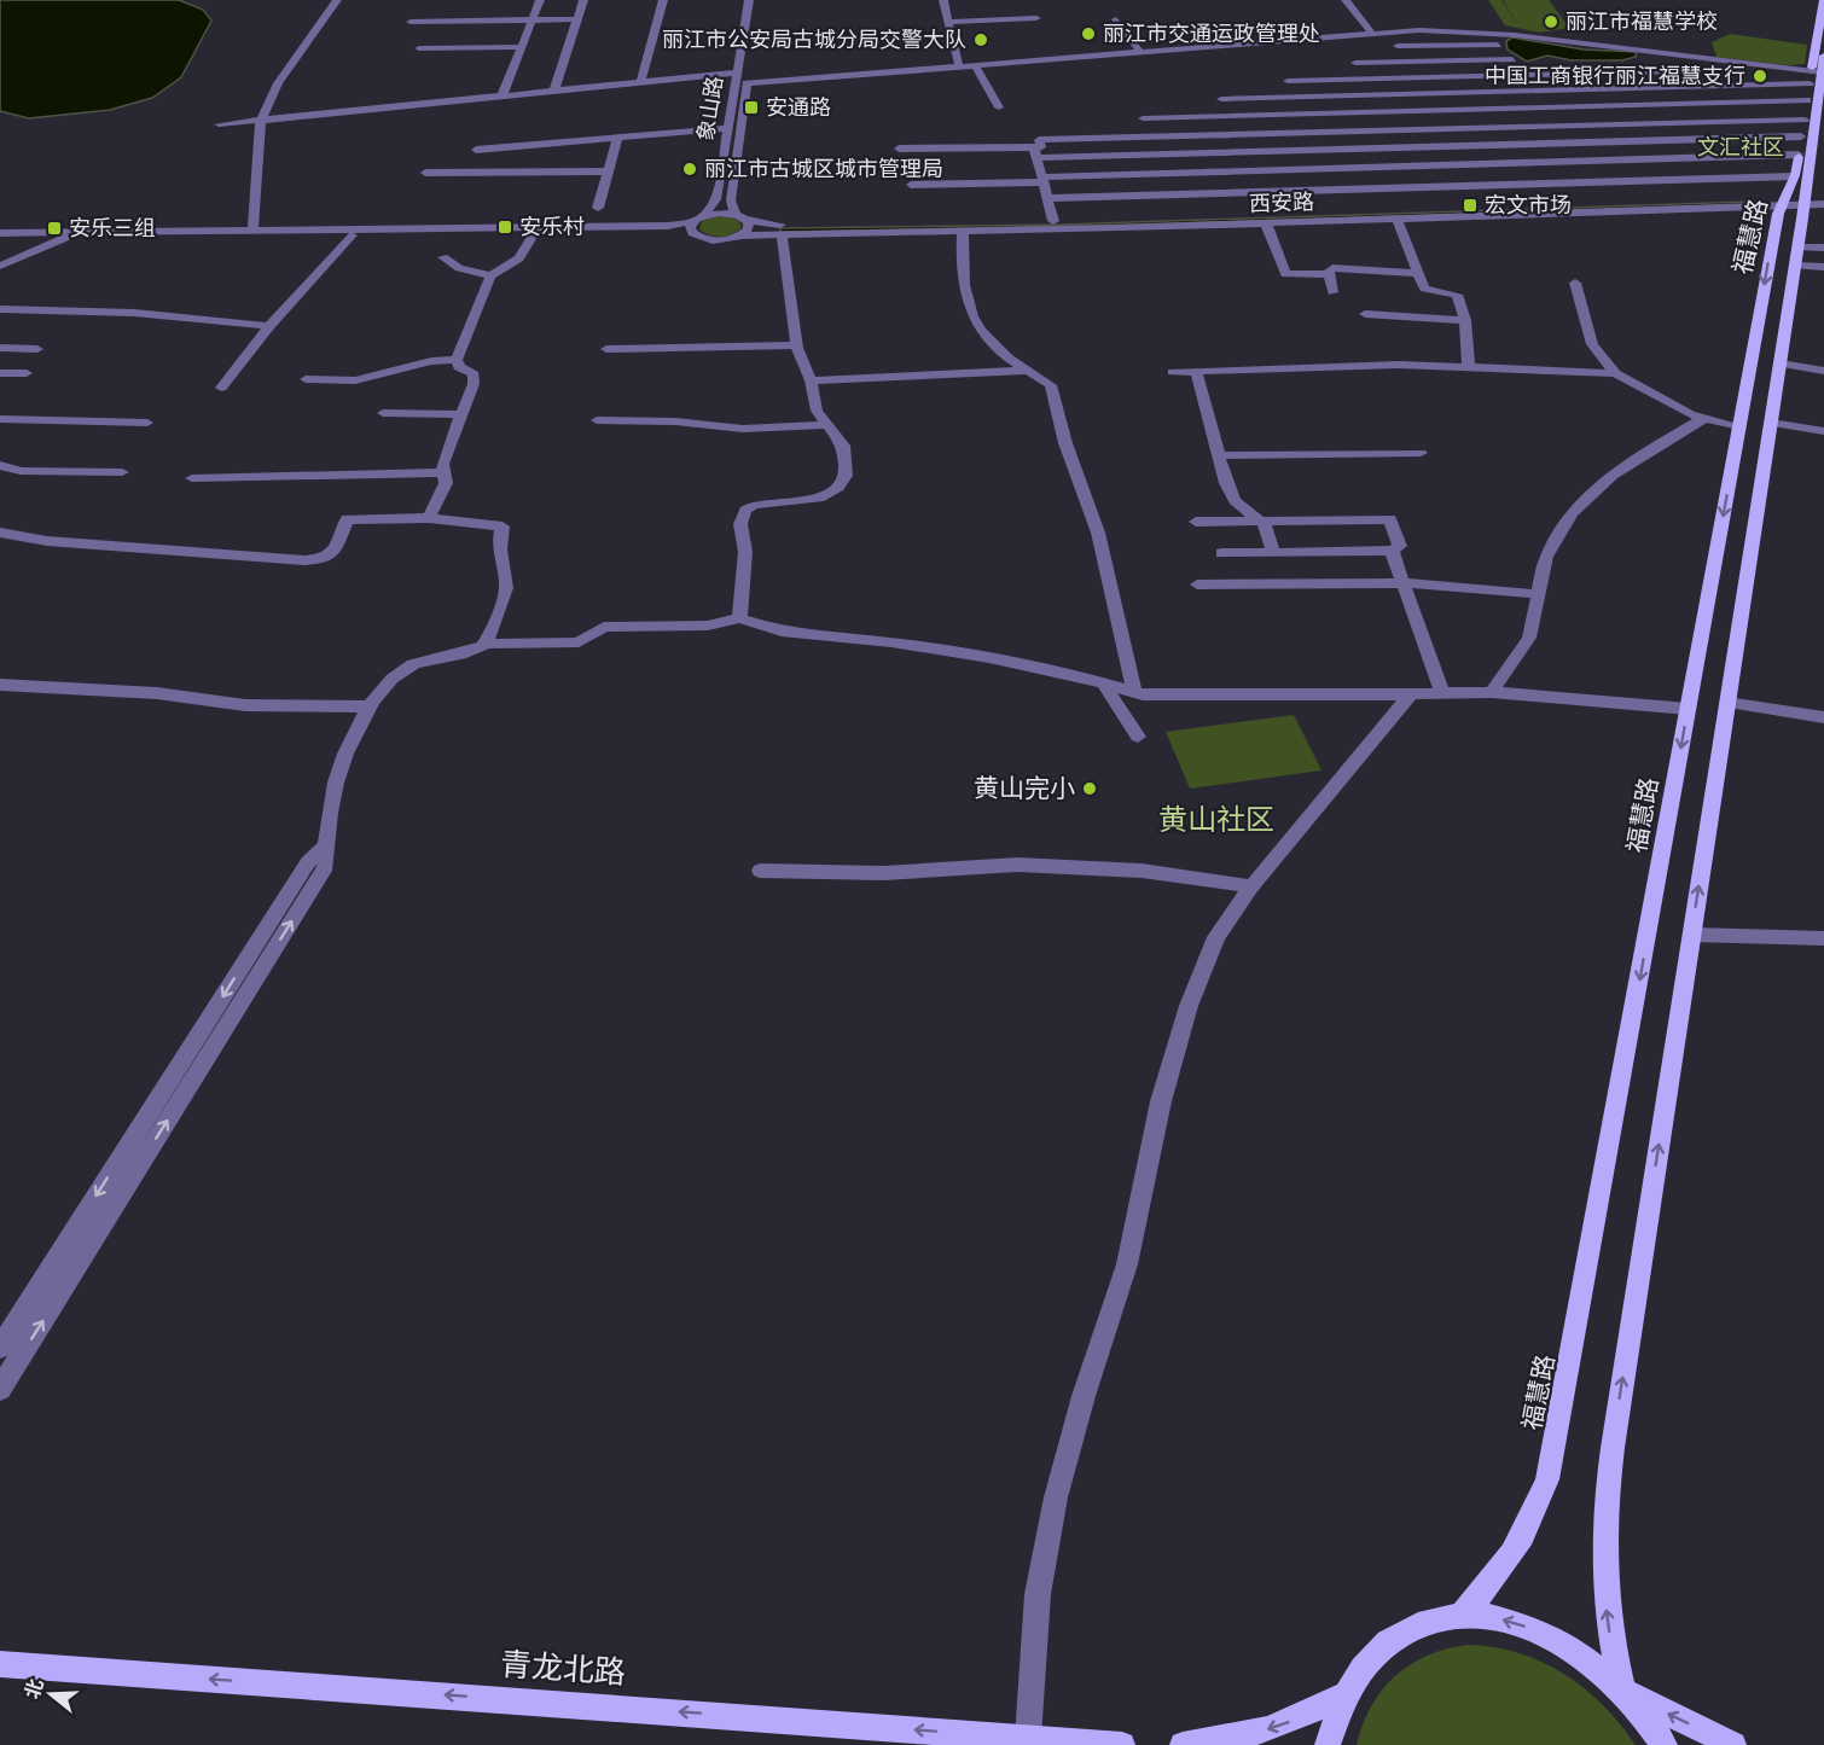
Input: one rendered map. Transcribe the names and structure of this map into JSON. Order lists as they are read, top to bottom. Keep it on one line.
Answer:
{"streets":{"main road":["福慧路","青龙北路"],"street":["象山路","西安路"]},"crossings":[["象山路","西安路"],["西安路","福慧路"]],"one_way":["青龙北路"],"districts":["文汇社区","黄山社区"],"places":{"other":["丽江市福慧学校","丽江市交通运政管理处","丽江市公安局古城分局交警大队","中国工商银行丽江福慧支行","丽江市古城区城市管理局","黄山完小"],"transit":["安通路","宏文市场","安乐村","安乐三组"]},"north":"left"}
